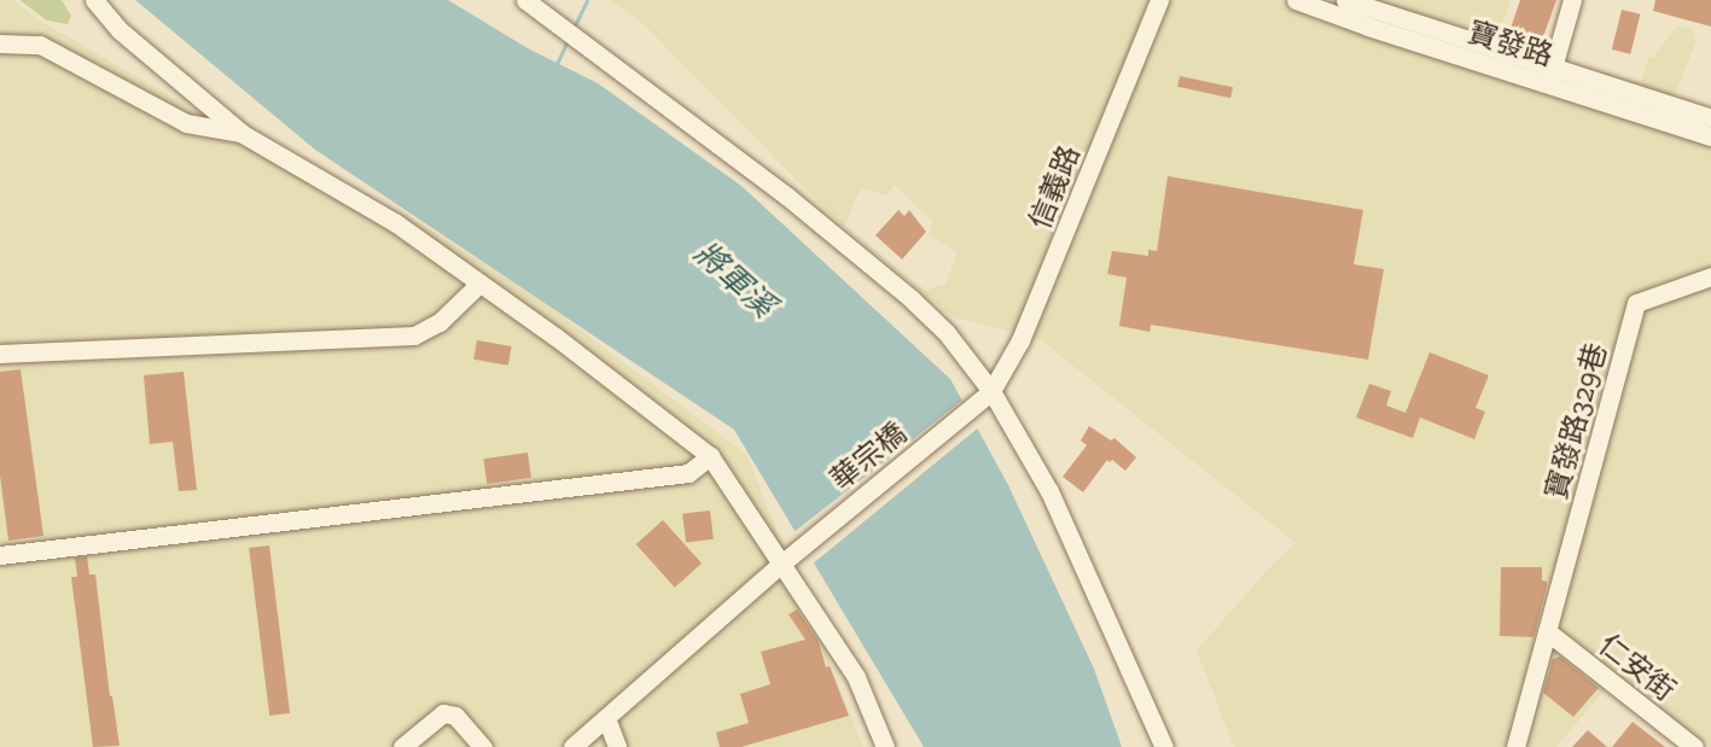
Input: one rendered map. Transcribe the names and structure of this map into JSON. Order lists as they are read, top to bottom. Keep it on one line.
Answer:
{"streets":{"street":["寶發路","信義路","寶發路329巷","華宗橋","仁安街"]},"crossings":[["信義路","華宗橋"],["寶發路329巷","仁安街"]],"water":["將軍溪"]}
